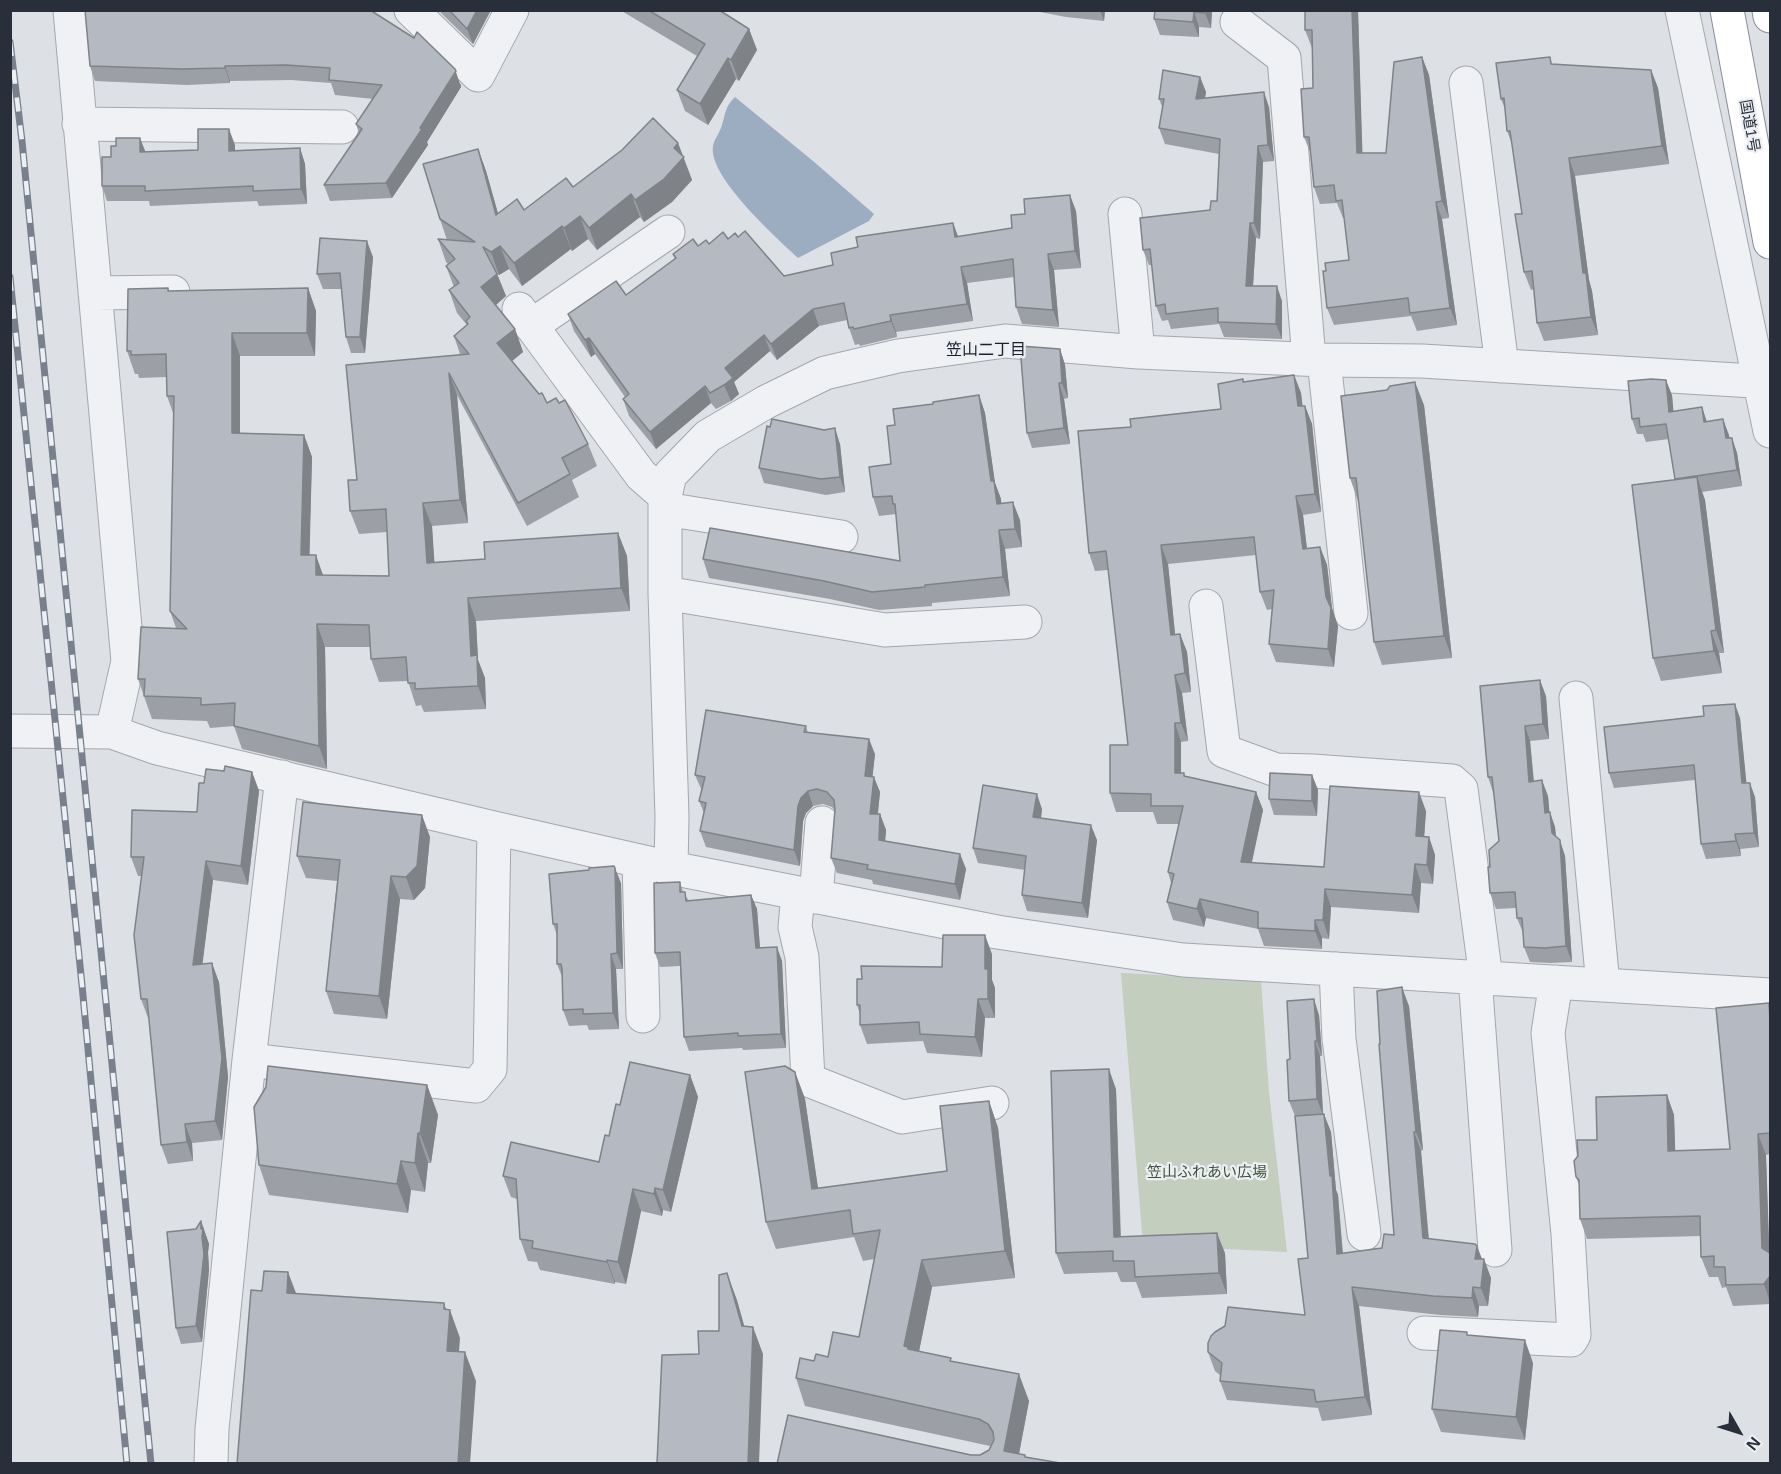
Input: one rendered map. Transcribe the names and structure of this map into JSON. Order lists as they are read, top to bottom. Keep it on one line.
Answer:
{"streets":{"highway":["国道1号"]},"districts":["笠山二丁目"],"parks":["笠山ふれあい広場"],"north":"bottom right"}
